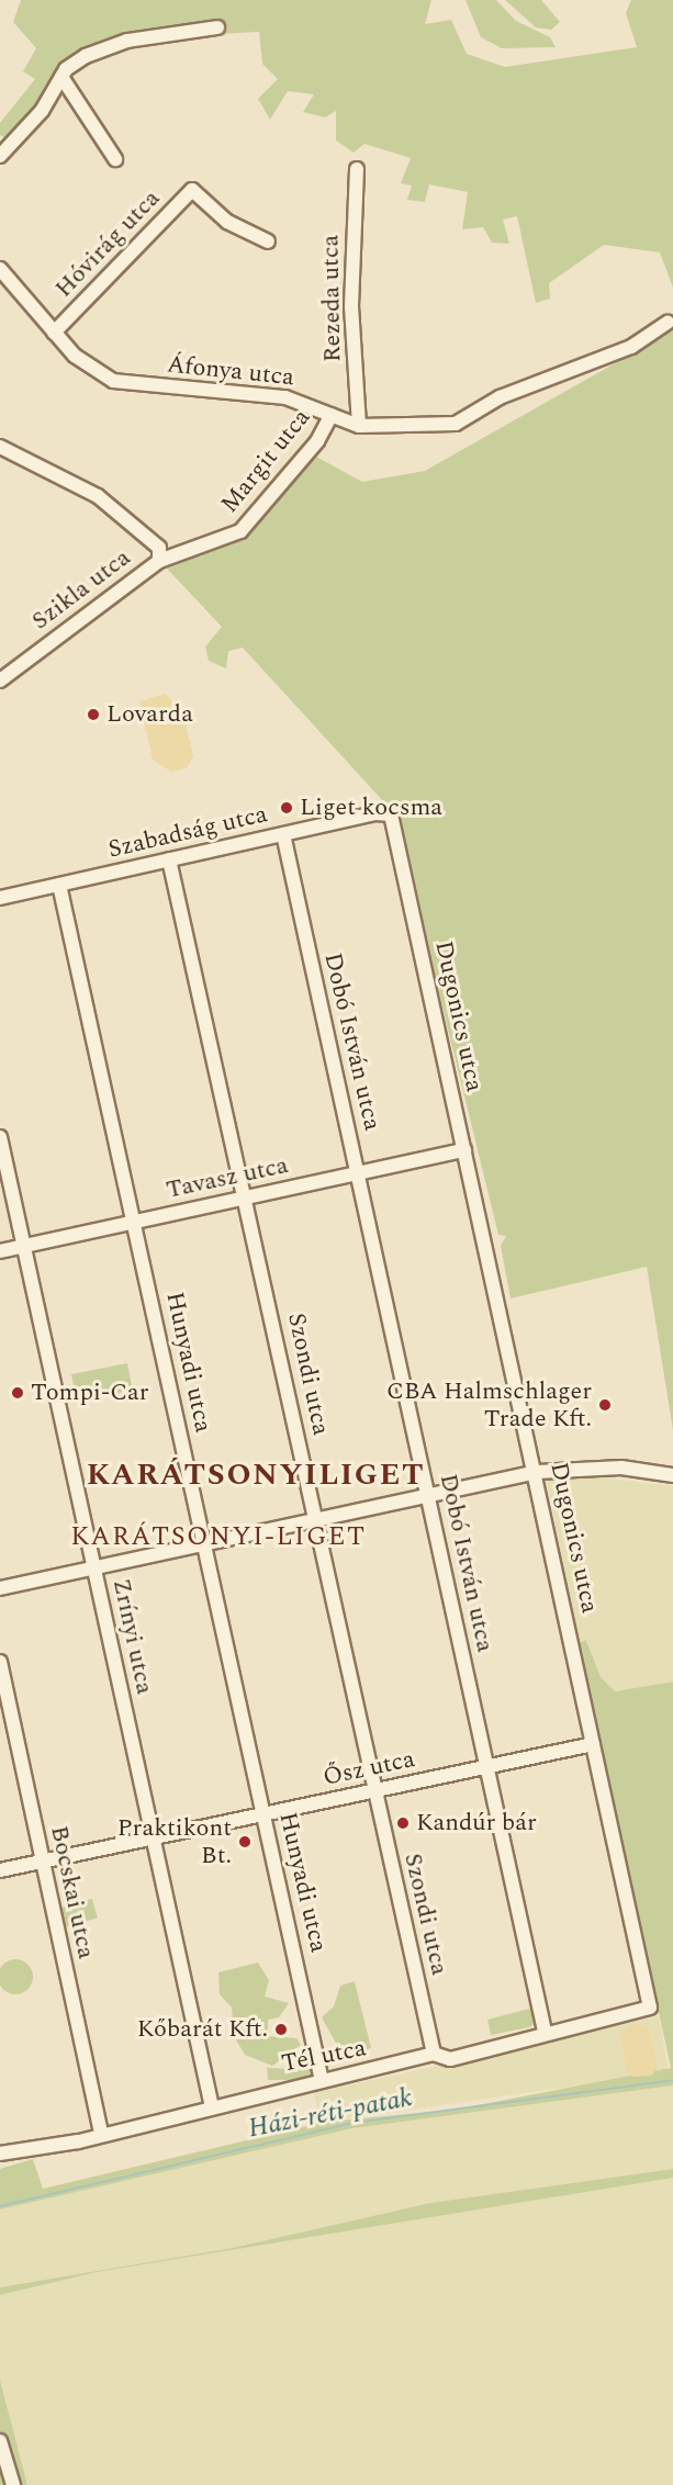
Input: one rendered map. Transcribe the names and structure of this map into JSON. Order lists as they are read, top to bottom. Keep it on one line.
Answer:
{"streets":{"street":["Hóvirág utca","Rezeda utca","Áfonya utca","Margit utca","Szikla utca","Szabadság utca","Dugonics utca","Dobó István utca","Tavasz utca","Hunyadi utca","Szondi utca","Zrínyi utca","Ősz utca","Bocskai utca","Tél utca"]},"crossings":[["Hóvirág utca","Áfonya utca"],["Rezeda utca","Áfonya utca"],["Áfonya utca","Margit utca"],["Margit utca","Szikla utca"],["Szabadság utca","Dugonics utca"],["Szabadság utca","Dobó István utca"],["Szabadság utca","Hunyadi utca"],["Szabadság utca","Szondi utca"],["Dugonics utca","Tavasz utca"],["Dugonics utca","Ősz utca"],["Dugonics utca","Tél utca"],["Dobó István utca","Tavasz utca"],["Dobó István utca","Ősz utca"],["Dobó István utca","Tél utca"],["Tavasz utca","Hunyadi utca"],["Tavasz utca","Szondi utca"],["Tavasz utca","Zrínyi utca"],["Hunyadi utca","Ősz utca"],["Hunyadi utca","Tél utca"],["Szondi utca","Ősz utca"],["Szondi utca","Tél utca"],["Zrínyi utca","Ősz utca"],["Zrínyi utca","Tél utca"],["Ősz utca","Bocskai utca"],["Bocskai utca","Tél utca"]],"districts":["KARÁTSONYILIGET","KARÁTSONYI-LIGET"],"water":["Házi-réti-patak"],"places":["Lovarda","Liget kocsma","Tompi-Car","CBA Halmschlager Trade Kft.","Kandúr bár","Praktikont Bt.","Kőbarát Kft."]}
